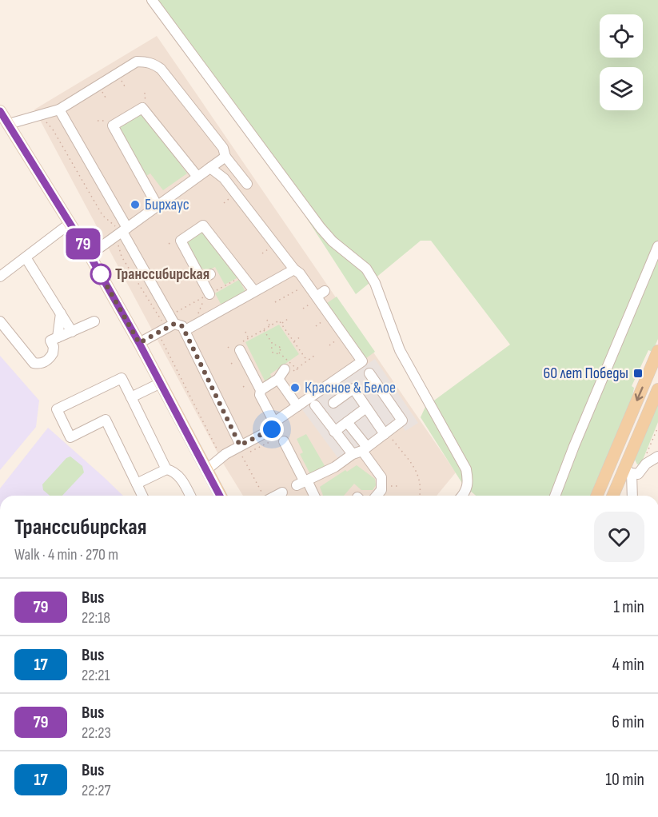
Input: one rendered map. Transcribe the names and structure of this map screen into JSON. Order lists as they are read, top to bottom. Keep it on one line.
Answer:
{"places":{"other":["Бирхаус","Транссибирская","Красное & Белое"],"transit":["60 лет Победы"]},"lines":["bus line 79"],"page":{"on_map":"79","heading":["Транссибирская","Walk · 4 min · 270 m"],"list":[{"mark":"79","name":"Bus","note":"22:18","value":"1 min"},{"mark":"17","name":"Bus","note":"22:21","value":"4 min"},{"mark":"79","name":"Bus","note":"22:23","value":"6 min"},{"mark":"17","name":"Bus","note":"22:27","value":"10 min"}]}}
